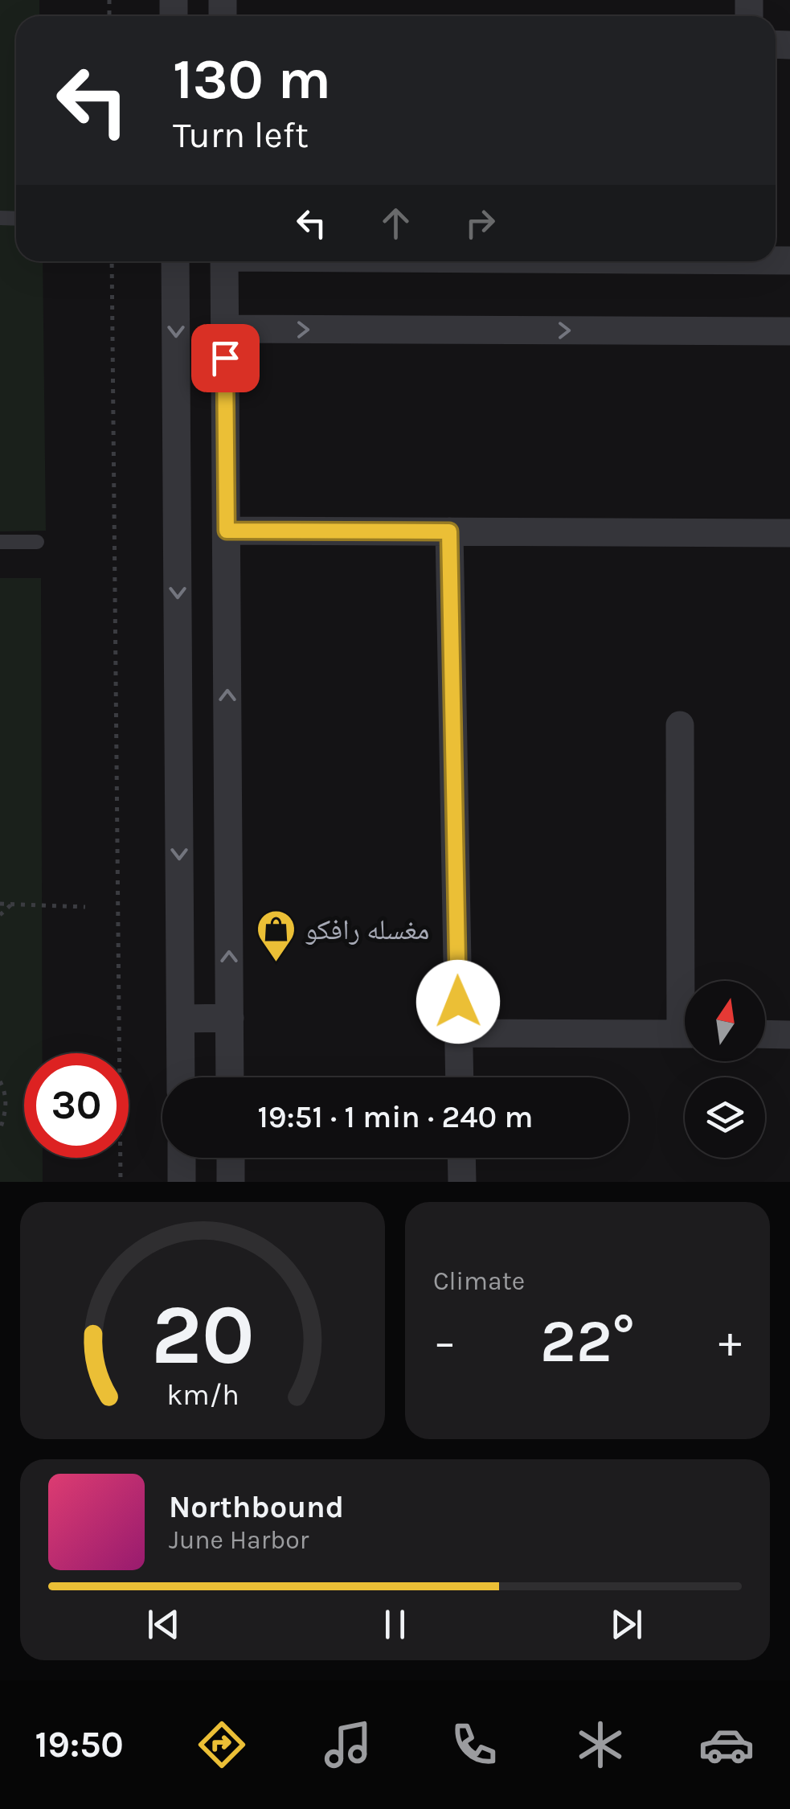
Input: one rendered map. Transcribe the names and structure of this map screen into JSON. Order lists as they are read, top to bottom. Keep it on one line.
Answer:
{"places":{"shop":["مغسله رافكو"]},"north":"top","page":{"turn":["130 m","Turn left"],"limit":"30","trip":"19:51 · 1 min · 240 m","tile":"Climate","heat":["−","22°","+"],"song":["Northbound","June Harbor"],"tabs":"19:50","gauge":["20","km/h"]}}
